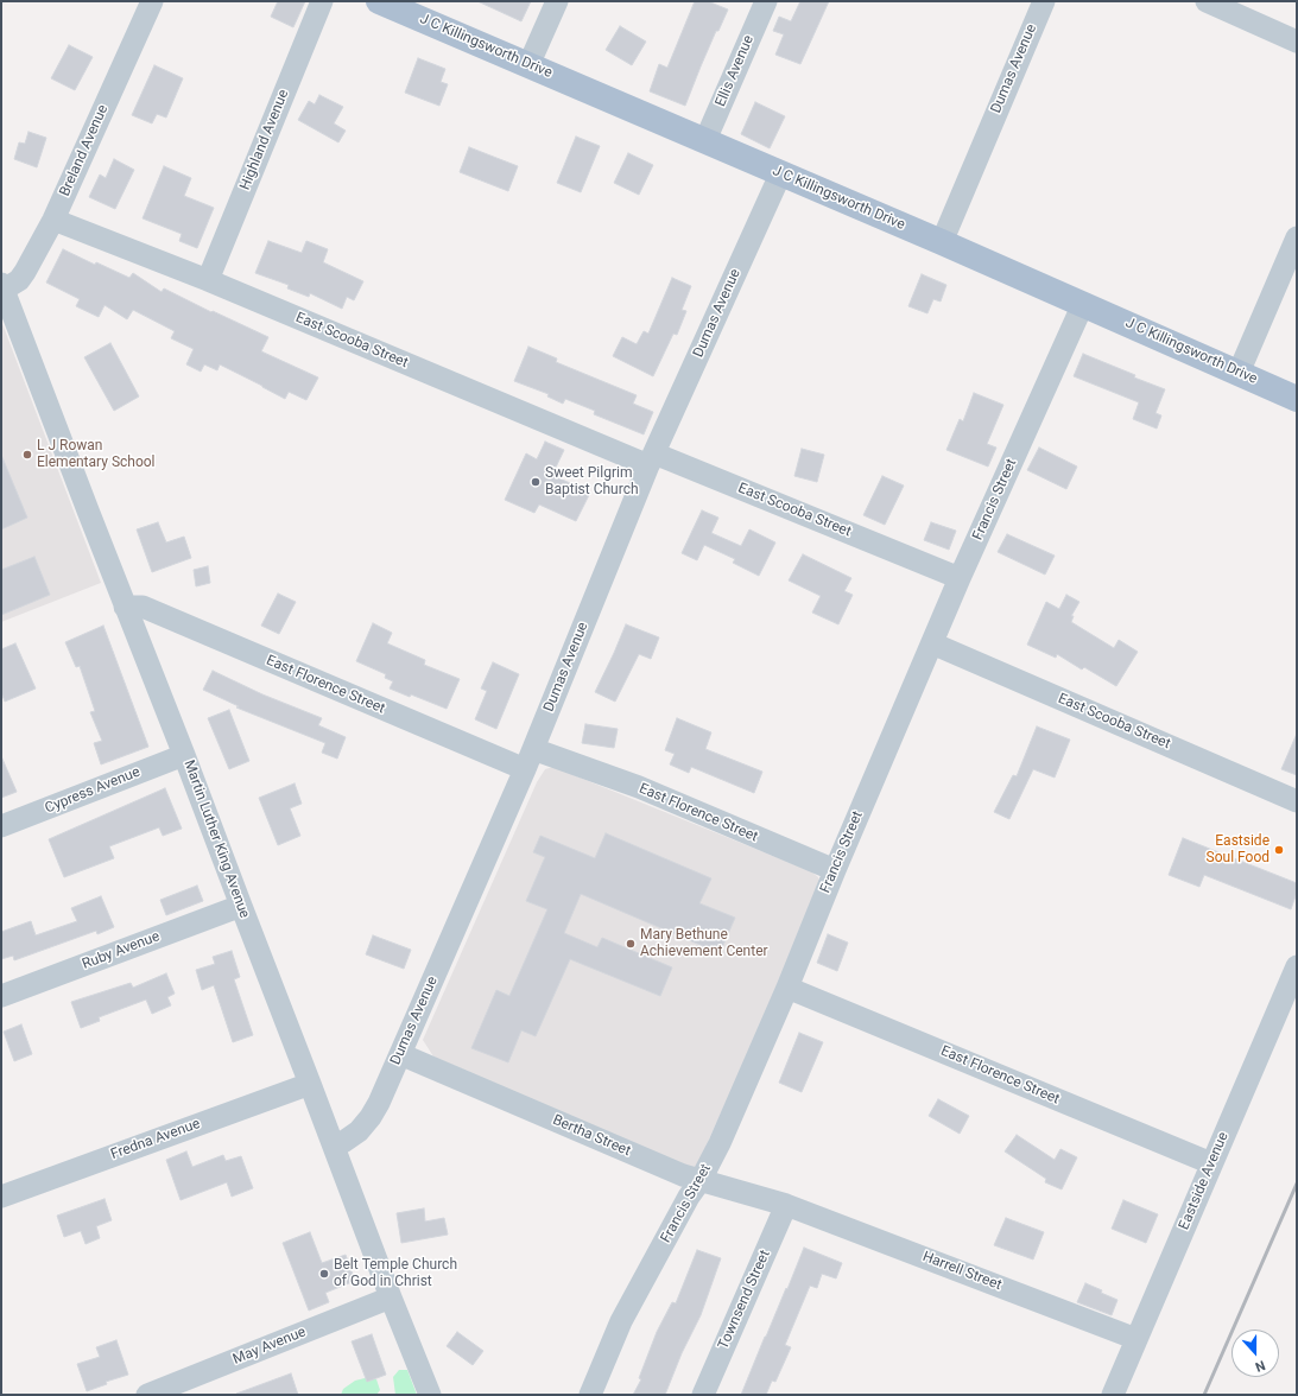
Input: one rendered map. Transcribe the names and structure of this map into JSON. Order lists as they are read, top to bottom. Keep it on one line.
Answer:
{"streets":{"main road":["J C Killingsworth Drive"],"street":["Dumas Avenue","Ellis Avenue","Highland Avenue","Breland Avenue","East Scooba Street","Francis Street","East Florence Street","Cypress Avenue","Martin Luther King Avenue","Ruby Avenue","Bertha Street","Fredna Avenue","Eastside Avenue","Harrell Street","Townsend Street","May Avenue"]},"crossings":[["J C Killingsworth Drive","Dumas Avenue"],["J C Killingsworth Drive","Ellis Avenue"],["J C Killingsworth Drive","Francis Street"],["Dumas Avenue","East Scooba Street"],["Dumas Avenue","East Florence Street"],["Dumas Avenue","Martin Luther King Avenue"],["Dumas Avenue","Bertha Street"],["Highland Avenue","East Scooba Street"],["Breland Avenue","East Scooba Street"],["Breland Avenue","Martin Luther King Avenue"],["East Scooba Street","Francis Street"],["Francis Street","East Florence Street"],["Francis Street","Bertha Street"],["East Florence Street","Martin Luther King Avenue"],["East Florence Street","Eastside Avenue"],["Cypress Avenue","Martin Luther King Avenue"],["Martin Luther King Avenue","Ruby Avenue"],["Martin Luther King Avenue","Fredna Avenue"],["Martin Luther King Avenue","May Avenue"],["Bertha Street","Harrell Street"],["Bertha Street","Townsend Street"],["Eastside Avenue","Harrell Street"],["Harrell Street","Townsend Street"]],"places":["L J Rowan Elementary School","Sweet Pilgrim Baptist Church","Eastside Soul Food","Mary Bethune Achievement Center","Belt Temple Church of God in Christ"],"north":"bottom"}
